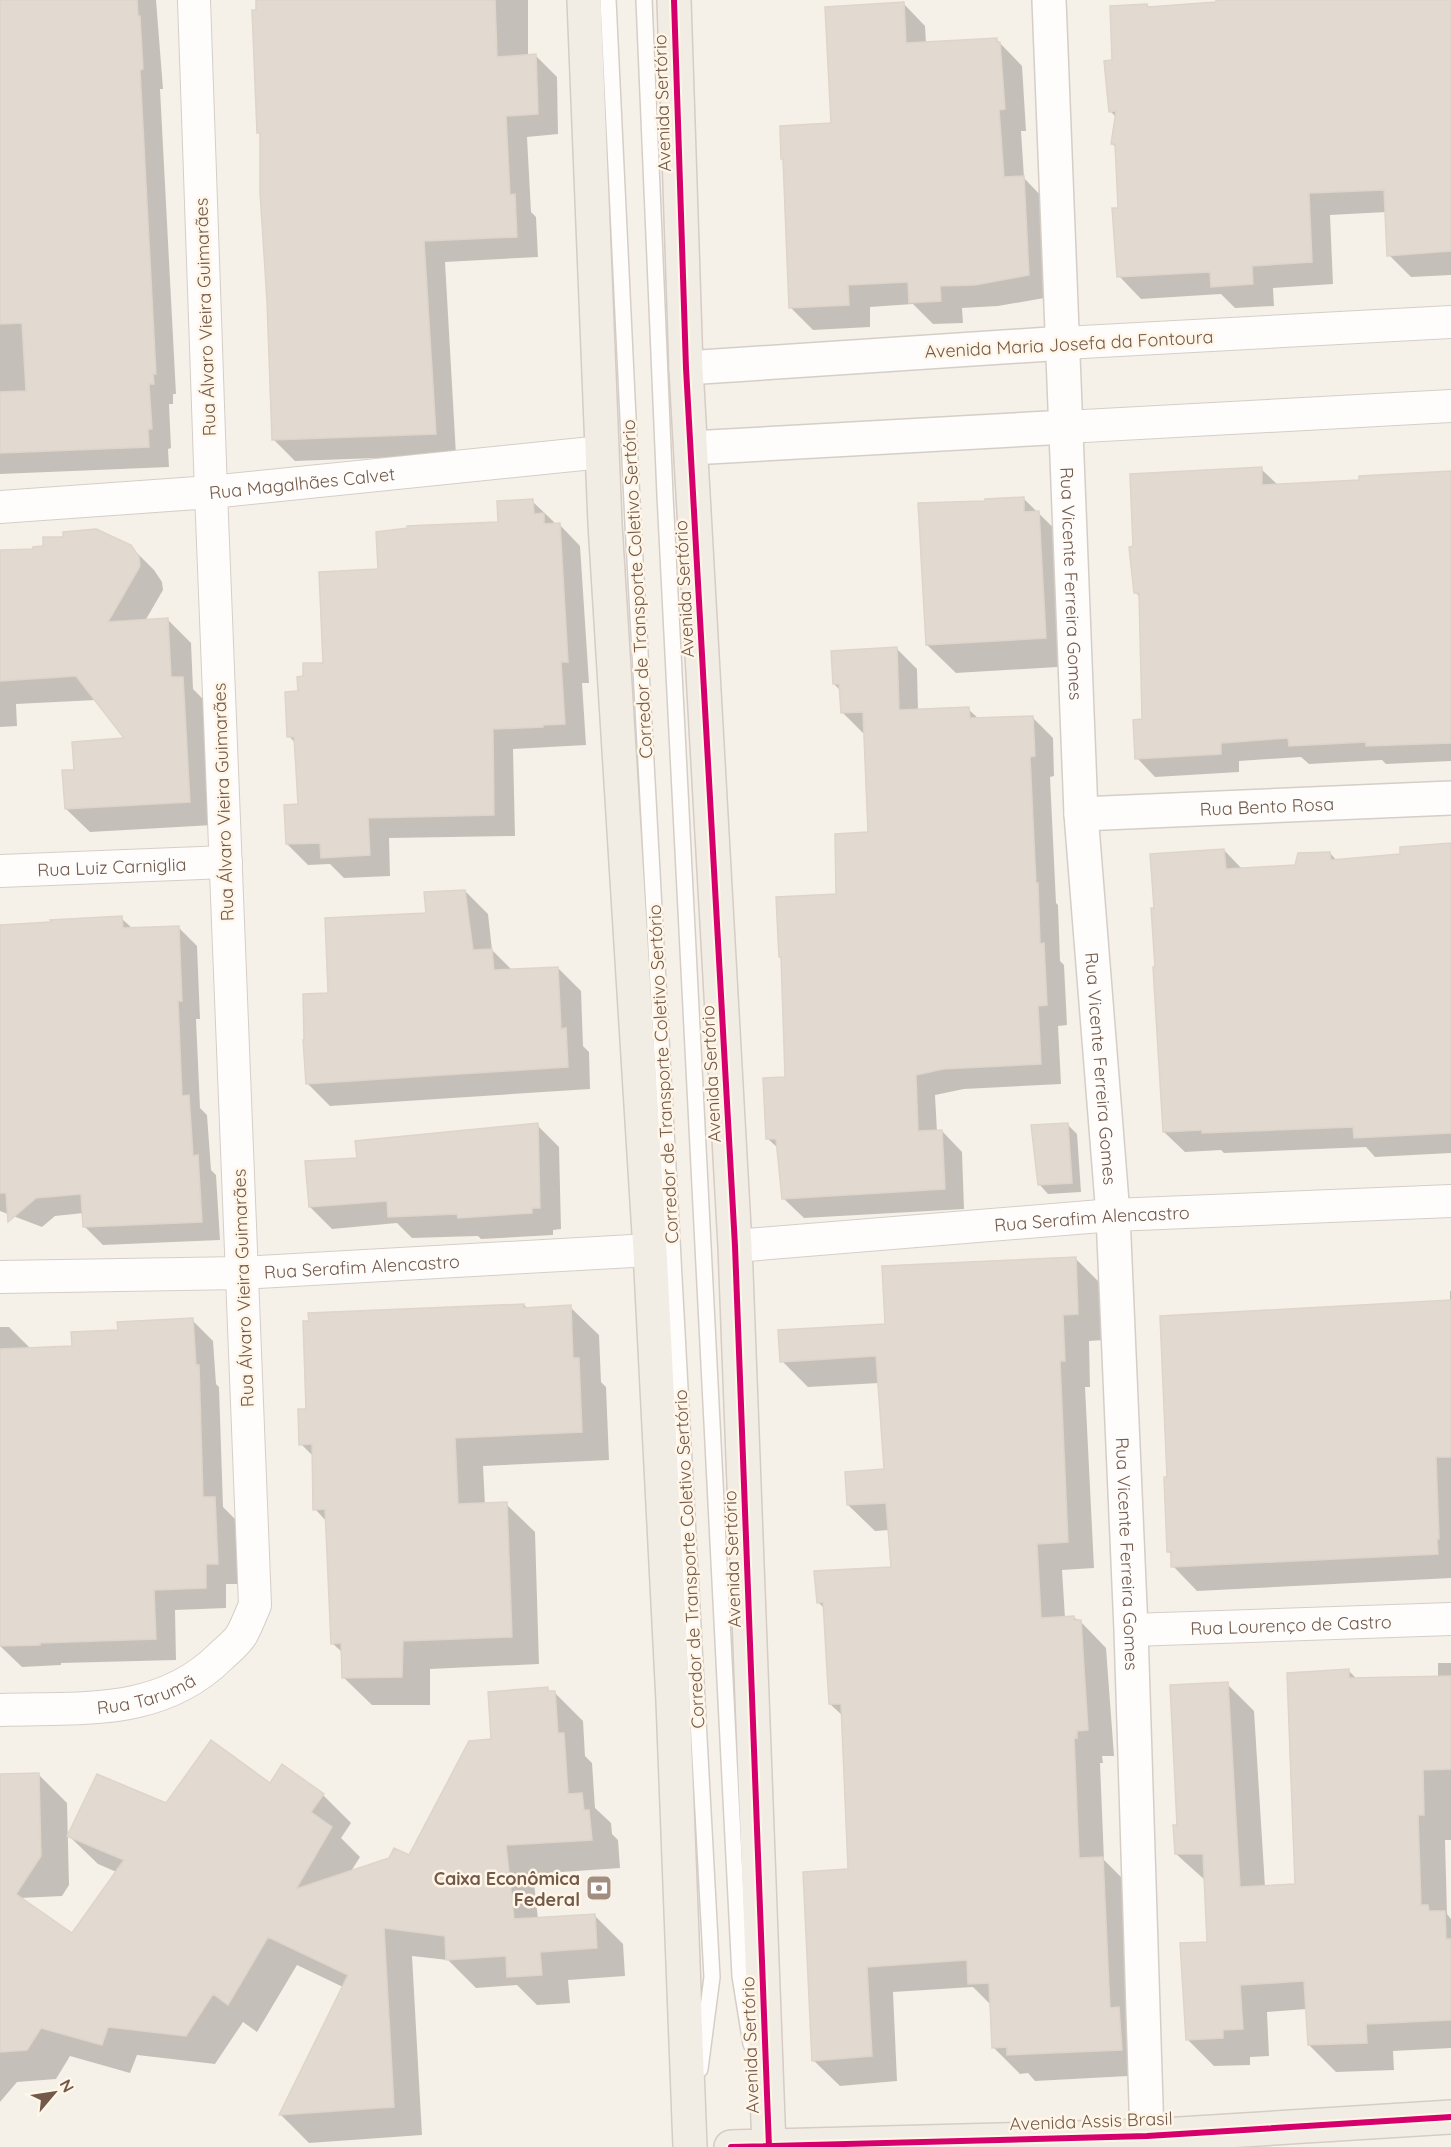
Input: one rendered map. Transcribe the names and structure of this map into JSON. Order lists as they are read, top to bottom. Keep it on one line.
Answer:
{"streets":{"main road":["Avenida Sertório","Avenida Assis Brasil"],"street":["Rua Álvaro Vieira Guimarães","Avenida Maria Josefa da Fontoura","Rua Magalhães Calvet","Rua Vicente Ferreira Gomes","Rua Bento Rosa","Rua Luiz Carniglia","Rua Serafim Alencastro","Rua Lourenço de Castro","Rua Tarumã"],"lane":["Corredor de Transporte Coletivo Sertório"]},"crossings":[["Avenida Sertório","Avenida Maria Josefa da Fontoura"],["Avenida Sertório","Corredor de Transporte Coletivo Sertório"],["Avenida Sertório","Rua Serafim Alencastro"],["Avenida Sertório","Avenida Assis Brasil"],["Rua Álvaro Vieira Guimarães","Rua Magalhães Calvet"],["Rua Álvaro Vieira Guimarães","Rua Luiz Carniglia"],["Rua Álvaro Vieira Guimarães","Rua Serafim Alencastro"],["Rua Álvaro Vieira Guimarães","Rua Tarumã"],["Avenida Maria Josefa da Fontoura","Rua Vicente Ferreira Gomes"],["Rua Vicente Ferreira Gomes","Rua Bento Rosa"],["Rua Vicente Ferreira Gomes","Rua Serafim Alencastro"],["Rua Vicente Ferreira Gomes","Rua Lourenço de Castro"],["Rua Vicente Ferreira Gomes","Avenida Assis Brasil"],["Corredor de Transporte Coletivo Sertório","Avenida Assis Brasil"]],"places":{"bank":["Caixa Econômica Federal"]},"north":"top right"}
